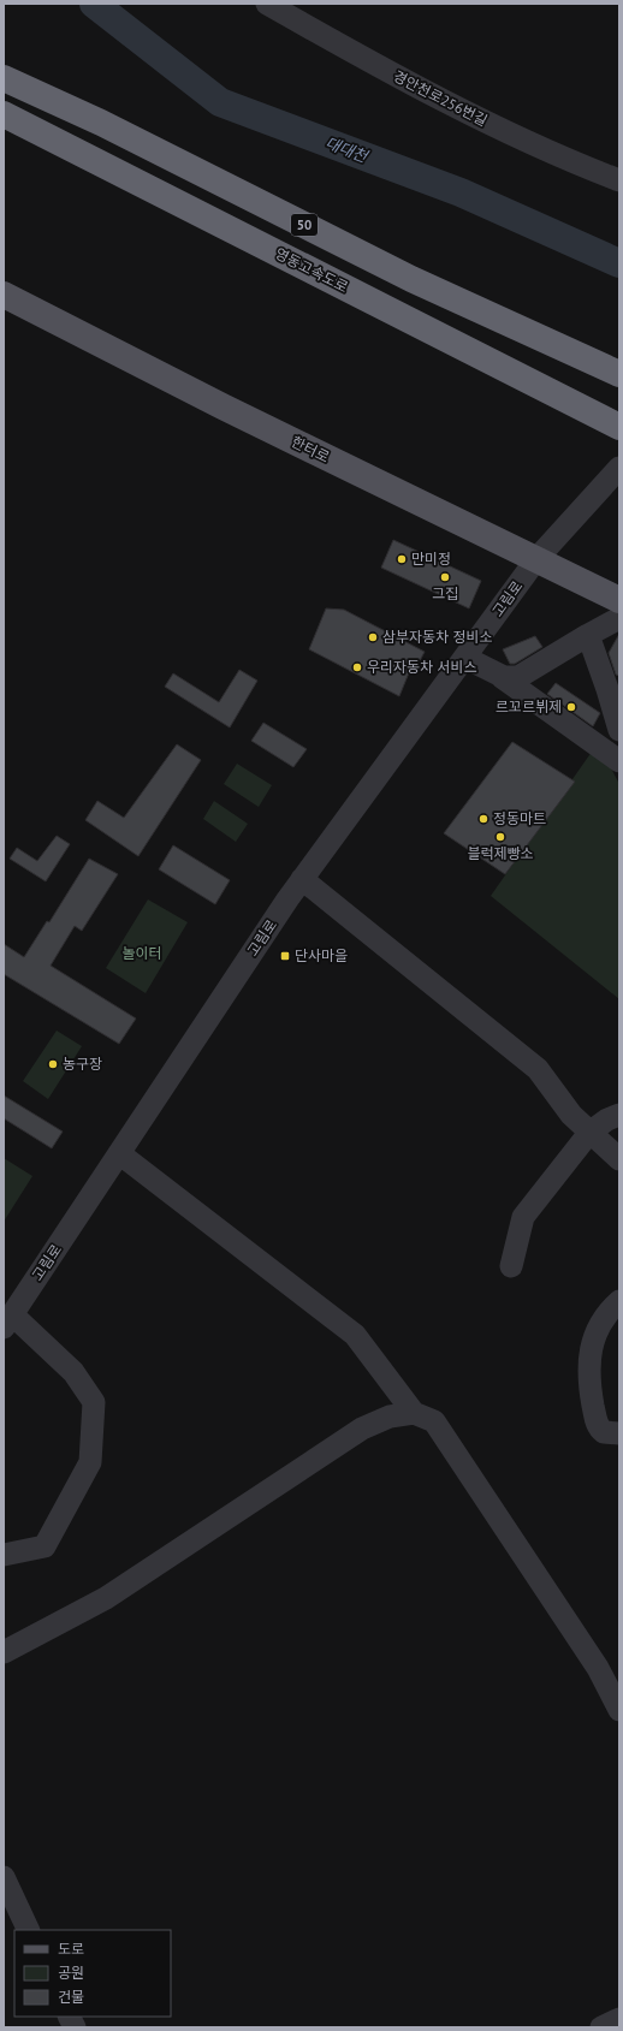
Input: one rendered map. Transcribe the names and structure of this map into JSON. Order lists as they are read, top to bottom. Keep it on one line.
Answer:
{"streets":{"highway":["50","영동고속도로"],"main road":["한터로"],"street":["경안천로256번길","고림로"]},"crossings":[["한터로","고림로"]],"water":["대대천"],"parks":["놀이터"],"places":{"other":["만미정","그집","삼부자동차 정비소","우리자동차 서비스","르꼬르뷔제","정동마트","블럭제빵소","농구장"],"transit":["단사마을"]},"legend":["도로","공원","건물"]}
